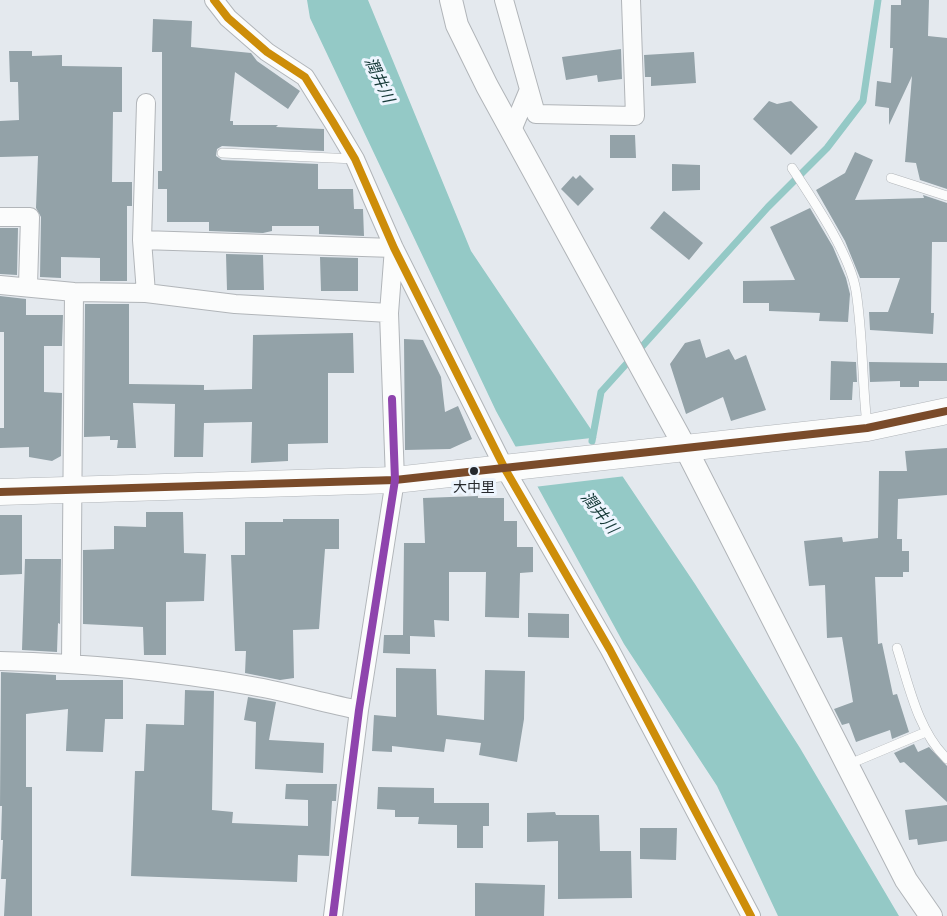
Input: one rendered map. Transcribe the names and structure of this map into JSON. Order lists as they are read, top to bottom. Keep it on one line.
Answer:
{"water":["潤井川"],"places":["大中里"]}
